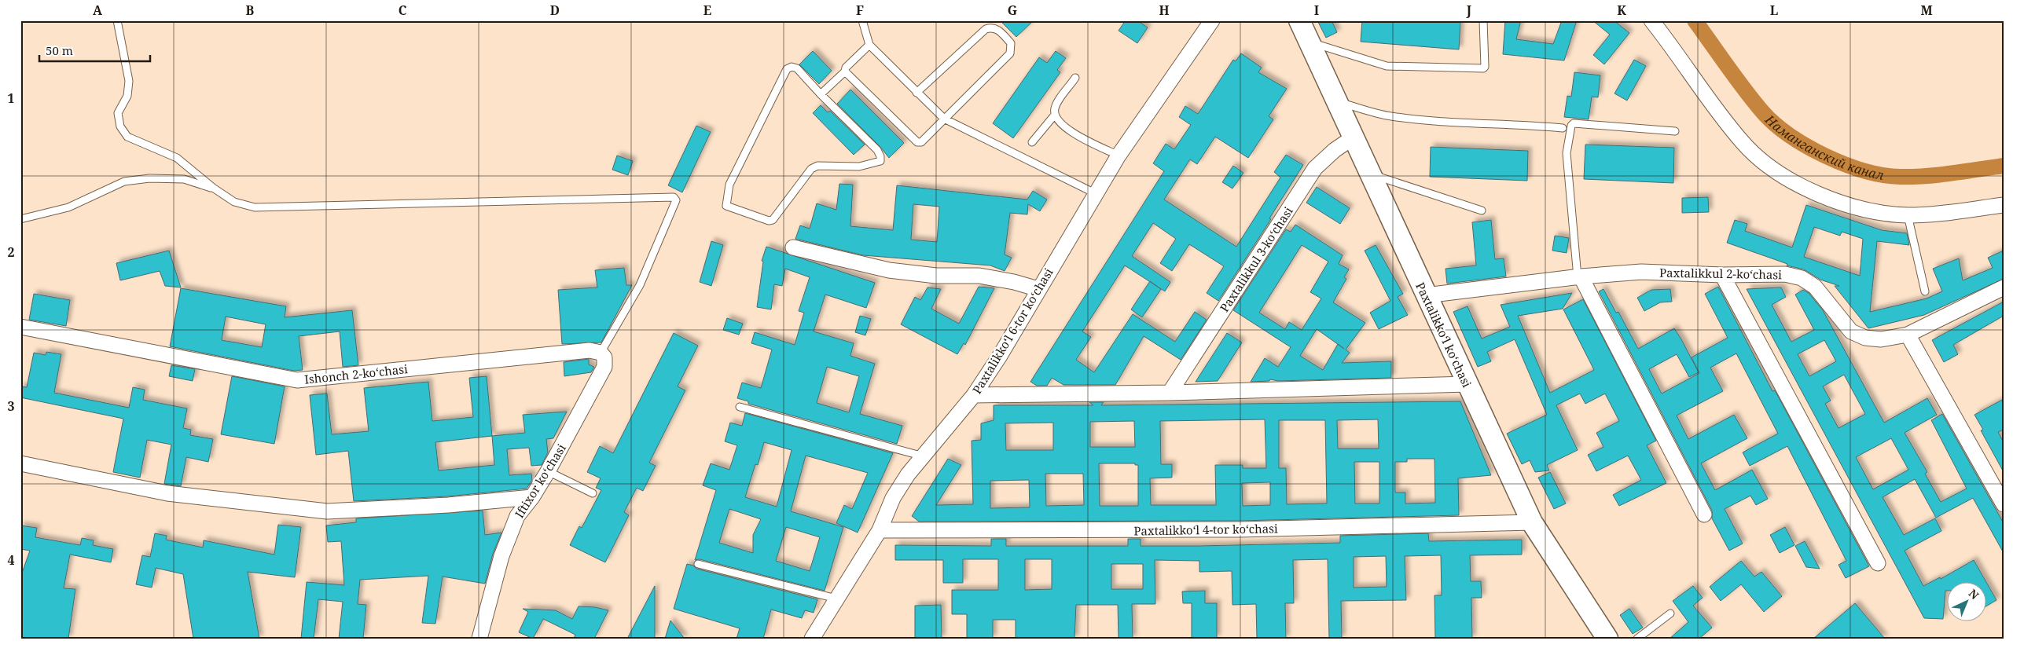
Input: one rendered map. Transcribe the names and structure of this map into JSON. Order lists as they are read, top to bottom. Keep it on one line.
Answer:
{"streets":{"street":["Paxtalikkul 3-koʻchasi","Paxtalikkul 2-koʻchasi","Paxtalikkoʻl 6-tor koʻchasi","Paxtalikkoʻl koʻchasi","Ishonch 2-koʻchasi","Iftixor koʻchasi","Paxtalikkoʻl 4-tor koʻchasi"]},"crossings":[["Paxtalikkul 3-koʻchasi","Paxtalikkoʻl koʻchasi"],["Paxtalikkul 2-koʻchasi","Paxtalikkoʻl koʻchasi"],["Paxtalikkoʻl 6-tor koʻchasi","Paxtalikkoʻl 4-tor koʻchasi"],["Paxtalikkoʻl koʻchasi","Paxtalikkoʻl 4-tor koʻchasi"],["Ishonch 2-koʻchasi","Iftixor koʻchasi"]],"water":["Наманганский канал"],"scale_bar":"50 m","north":"top right","grid":{"columns":["A","B","C","D","E","F","G","H","I","J","K","L","M"],"rows":["1","2","3","4"]}}
